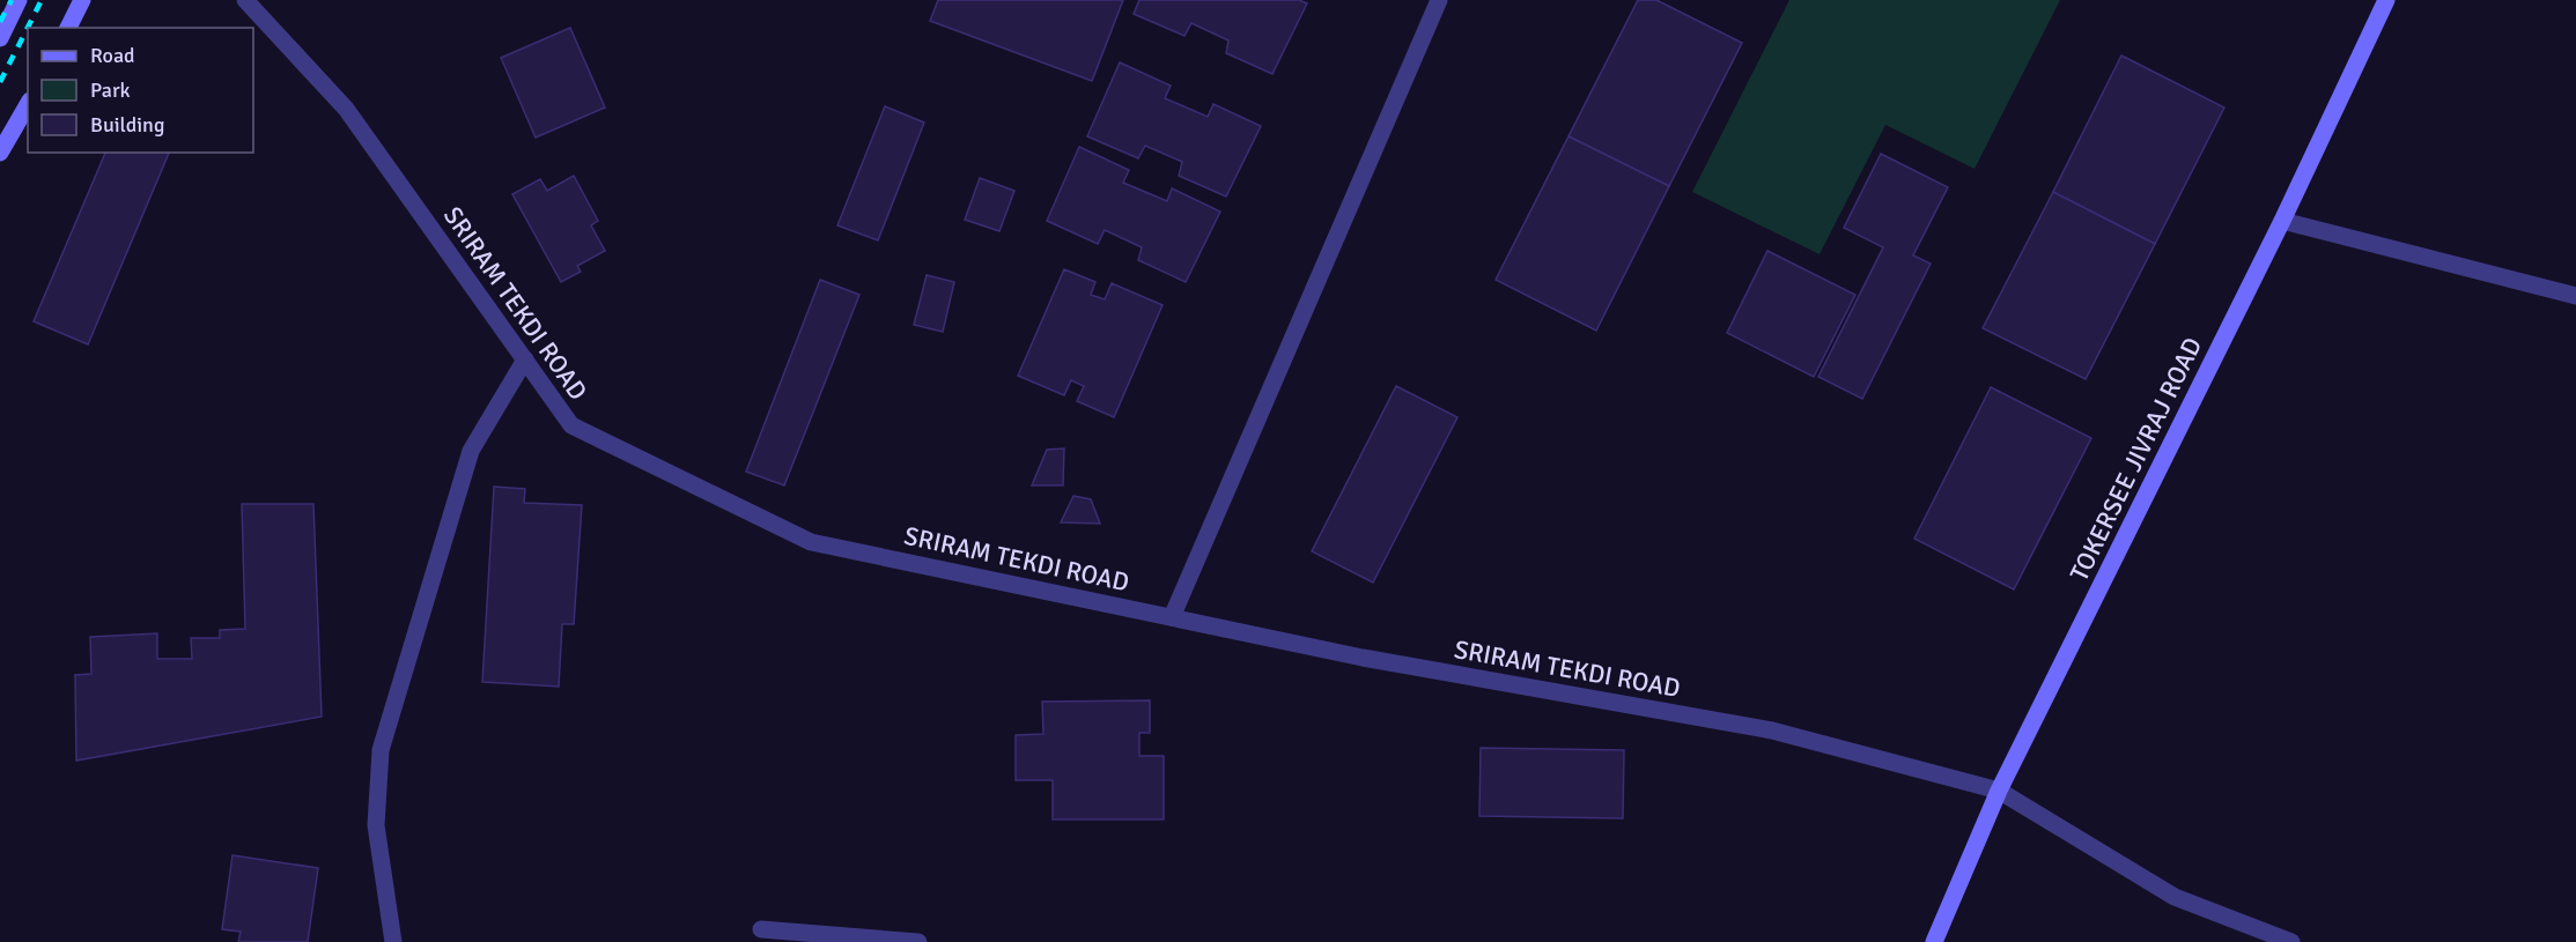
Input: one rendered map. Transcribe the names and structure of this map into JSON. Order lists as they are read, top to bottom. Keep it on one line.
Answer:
{"streets":{"street":["SRIRAM TEKDI ROAD","TOKERSEE JIVRAJ ROAD"]},"crossings":[["SRIRAM TEKDI ROAD","TOKERSEE JIVRAJ ROAD"]],"legend":["Road","Park","Building"]}
